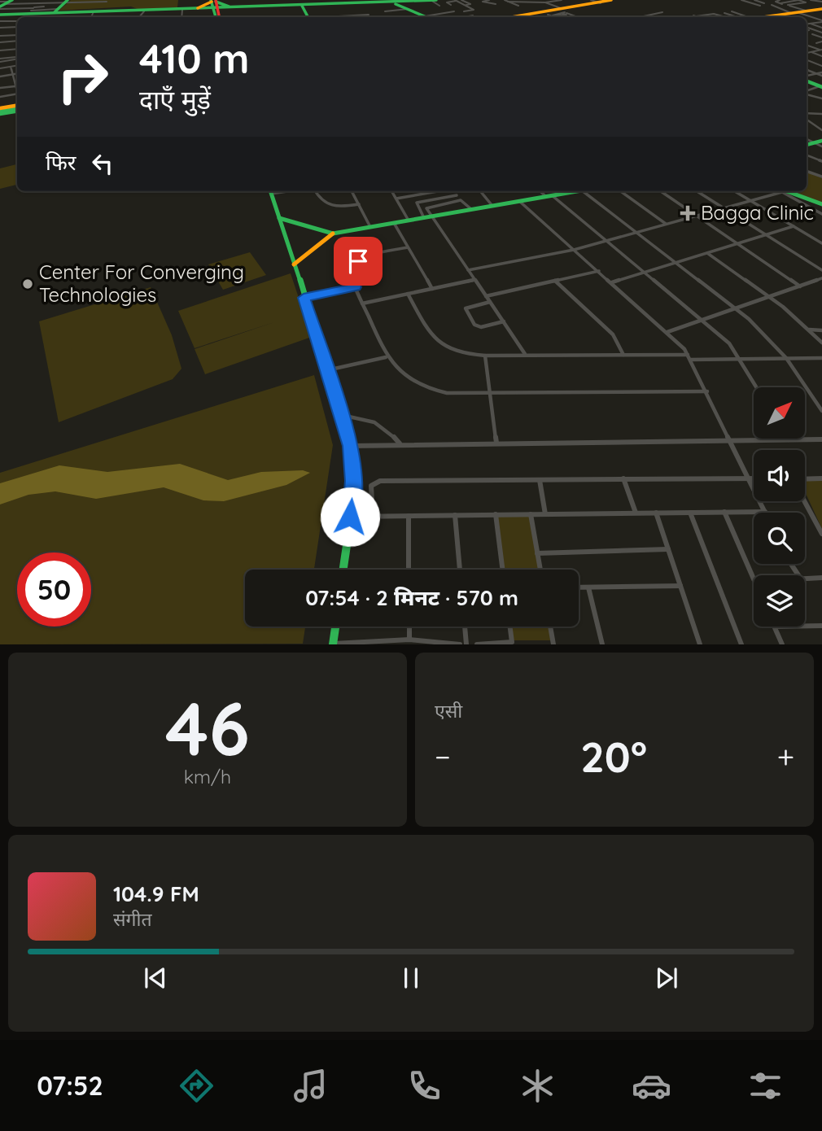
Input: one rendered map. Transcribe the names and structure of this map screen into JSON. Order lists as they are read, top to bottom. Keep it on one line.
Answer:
{"places":{"health":["Bagga Clinic"],"other":["Center For Converging Technologies"]},"north":"top right","page":{"turn":["410 m","दाएँ मुड़ें"],"then":"फिर","limit":"50","trip":"07:54 · 2 मिनट · 570 m","tile":[["46","km/h"],"एसी"],"heat":["−","20°","+"],"song":["104.9 FM","संगीत"],"tabs":"07:52"}}
